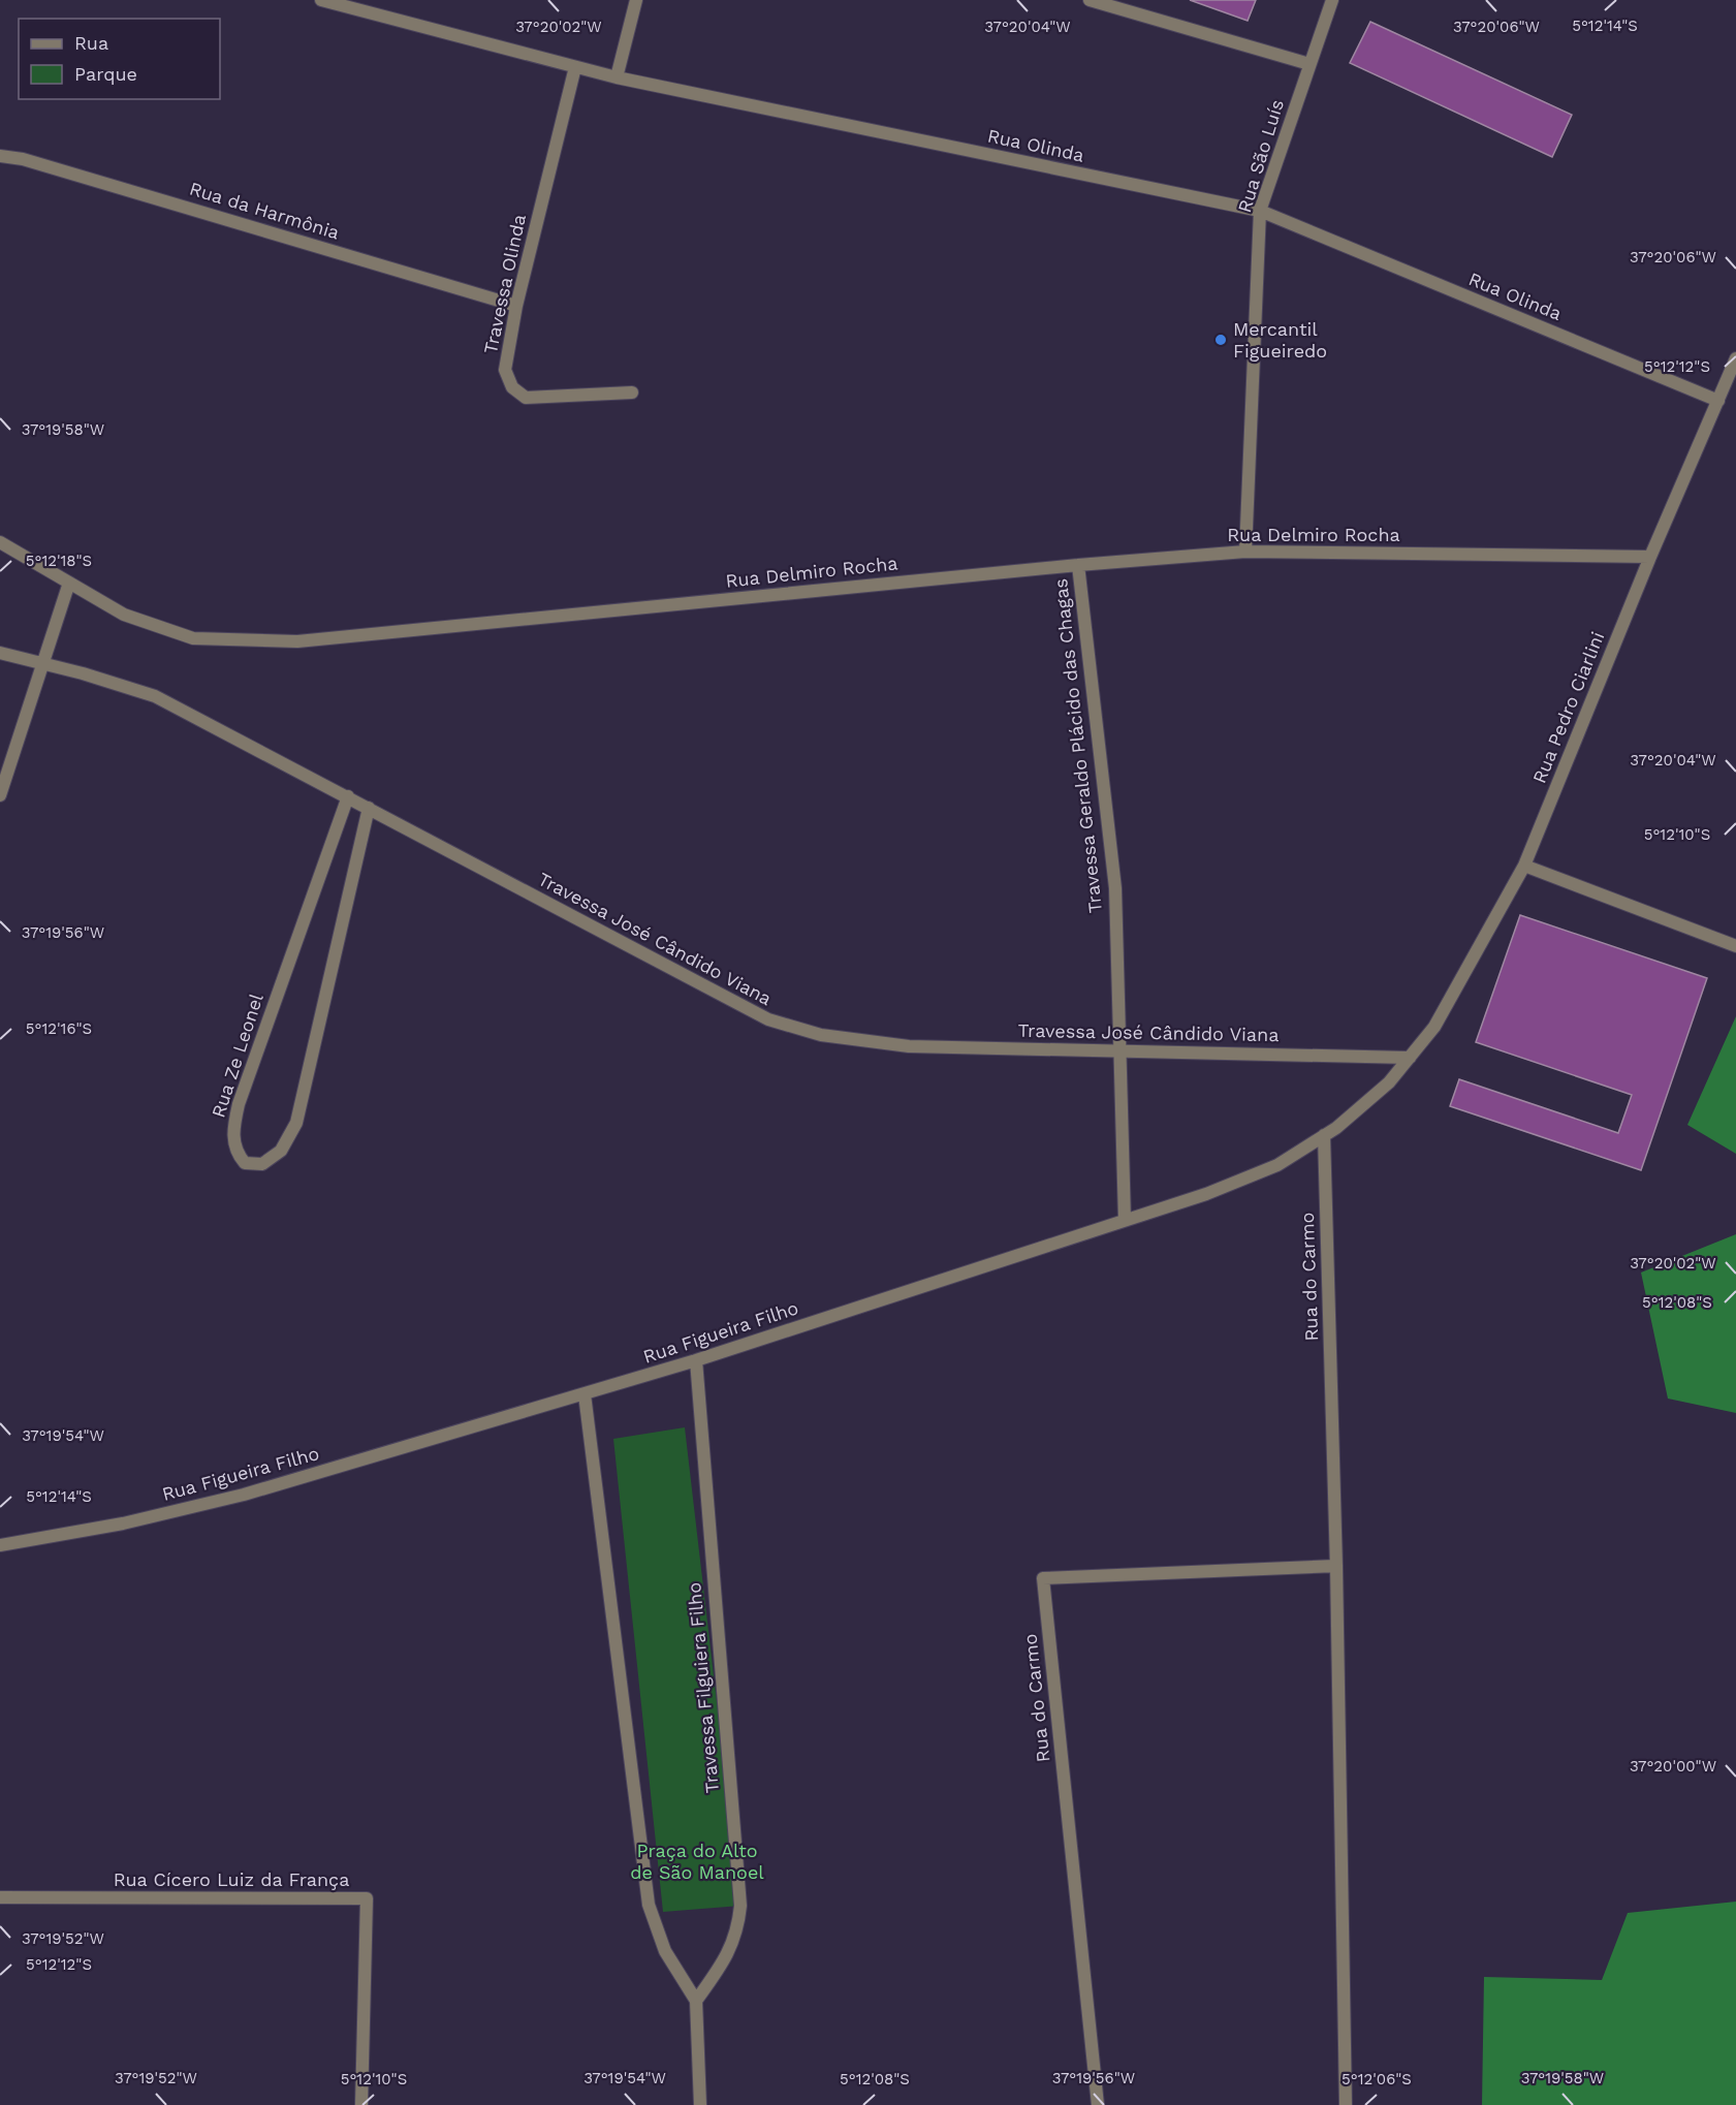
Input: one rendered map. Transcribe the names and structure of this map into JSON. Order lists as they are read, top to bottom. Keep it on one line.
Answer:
{"streets":{"street":["Rua Olinda","Rua São Luís","Rua da Harmônia","Travessa Olinda","Rua Delmiro Rocha","Rua Pedro Ciarlini","Travessa Geraldo Plácido das Chagas","Travessa José Cândido Viana","Rua Ze Leonel","Rua do Carmo","Rua Figueira Filho","Travessa Filguiera Filho","Rua Cícero Luiz da França"]},"crossings":[["Rua Olinda","Rua São Luís"],["Rua Olinda","Travessa Olinda"],["Rua Olinda","Rua Pedro Ciarlini"],["Rua São Luís","Rua Delmiro Rocha"],["Rua da Harmônia","Travessa Olinda"],["Rua Delmiro Rocha","Rua Pedro Ciarlini"],["Rua Delmiro Rocha","Travessa Geraldo Plácido das Chagas"],["Rua Pedro Ciarlini","Travessa José Cândido Viana"],["Rua Pedro Ciarlini","Rua Figueira Filho"],["Travessa Geraldo Plácido das Chagas","Travessa José Cândido Viana"],["Travessa Geraldo Plácido das Chagas","Rua Figueira Filho"],["Travessa José Cândido Viana","Rua Ze Leonel"],["Travessa José Cândido Viana","Rua Figueira Filho"],["Rua do Carmo","Rua Figueira Filho"],["Rua Figueira Filho","Travessa Filguiera Filho"]],"parks":["Praça do Alto de São Manoel"],"places":["Mercantil Figueiredo"],"legend":["Rua","Parque"],"coordinates":["5°12'14\"S","37°20'02\"W","37°20'04\"W","37°20'06\"W","5°12'12\"S","37°19'58\"W","5°12'18\"S","5°12'10\"S","37°19'56\"W","5°12'16\"S","5°12'08\"S","37°19'54\"W","37°20'00\"W","37°19'52\"W","5°12'06\"S"]}
